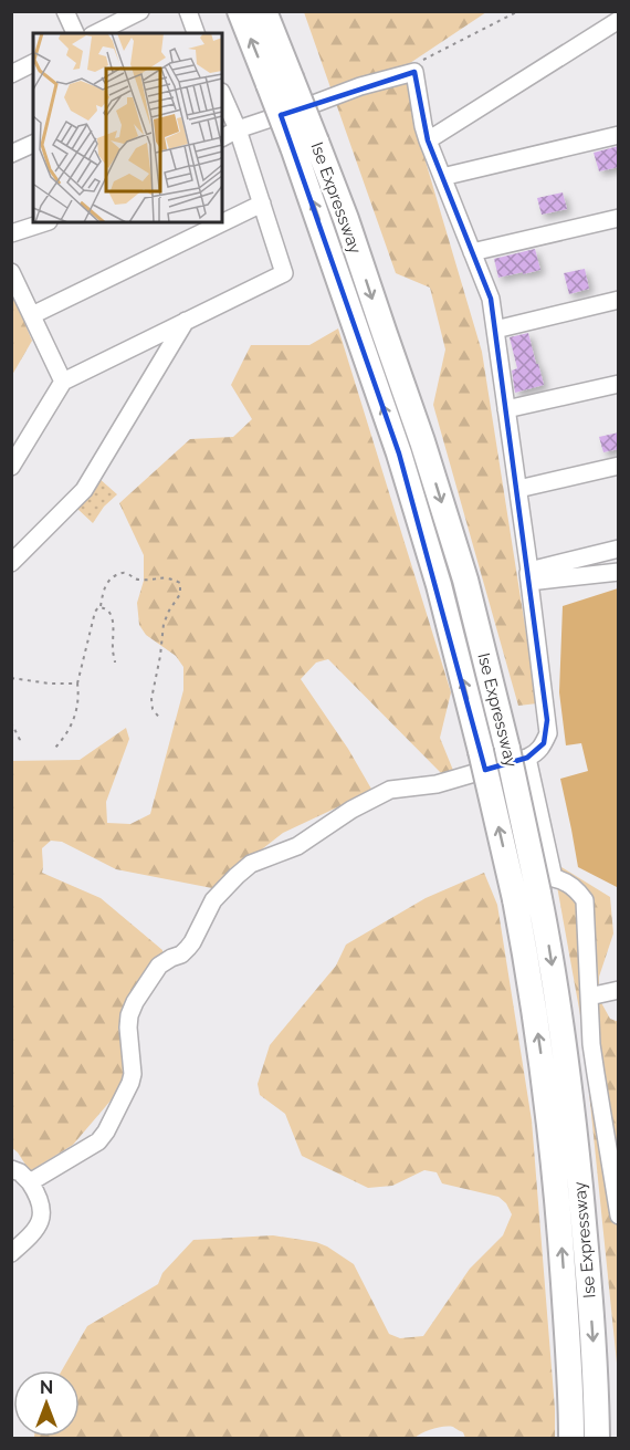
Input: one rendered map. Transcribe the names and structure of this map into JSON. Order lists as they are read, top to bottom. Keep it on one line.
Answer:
{"streets":{"highway":["Ise Expressway"]},"north":"top"}
